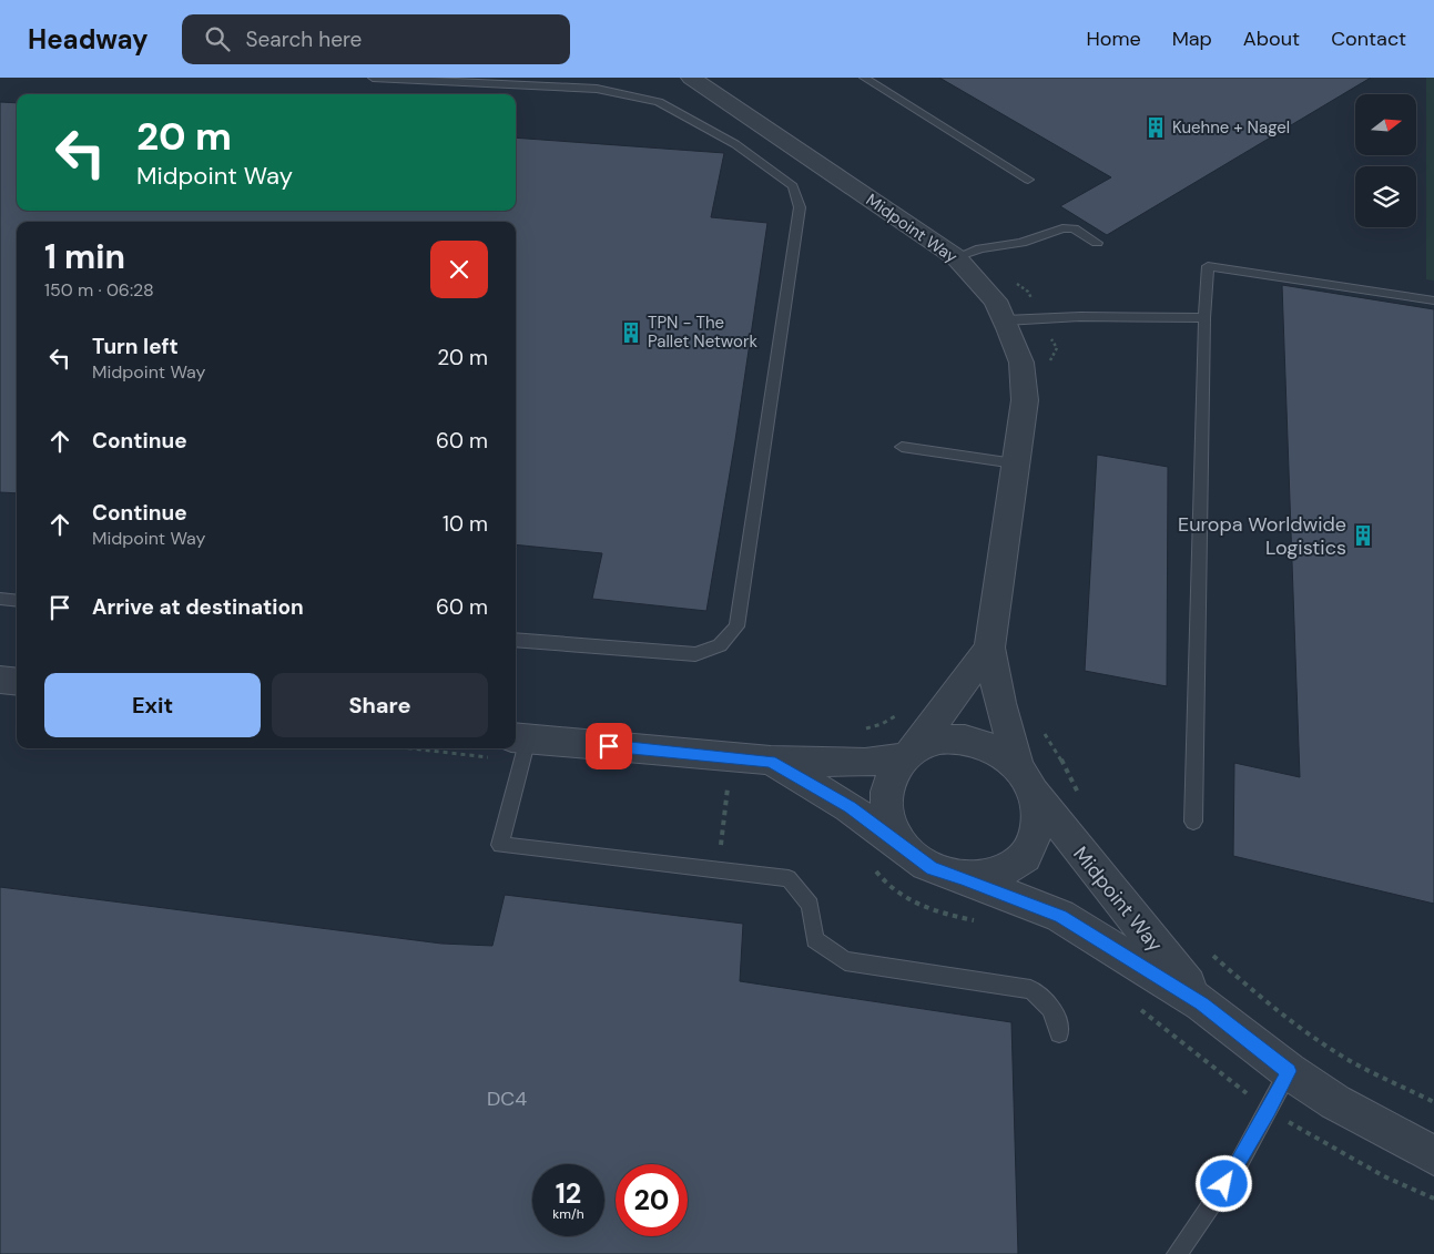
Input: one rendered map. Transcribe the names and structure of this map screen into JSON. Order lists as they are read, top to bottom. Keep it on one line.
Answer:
{"streets":{"street":["Midpoint Way"]},"places":{"building":["Kuehne + Nagel","TPN - The Pallet Network","Europa Worldwide Logistics"]},"house_numbers":["DC4"],"north":"right","page":{"header":"Headway","search":"Search here","nav":["Home","Map","About","Contact"],"turn":["20 m","Midpoint Way"],"heading":["1 min","150 m · 06:28"],"list":[{"name":"Turn left","note":"Midpoint Way","value":"20 m"},{"name":"Continue","value":"60 m"},{"name":"Continue","note":"Midpoint Way","value":"10 m"},{"name":"Arrive at destination","value":"60 m"}],"buttons":["Exit","Share"],"speed":"12 km/h","limit":"20"}}
